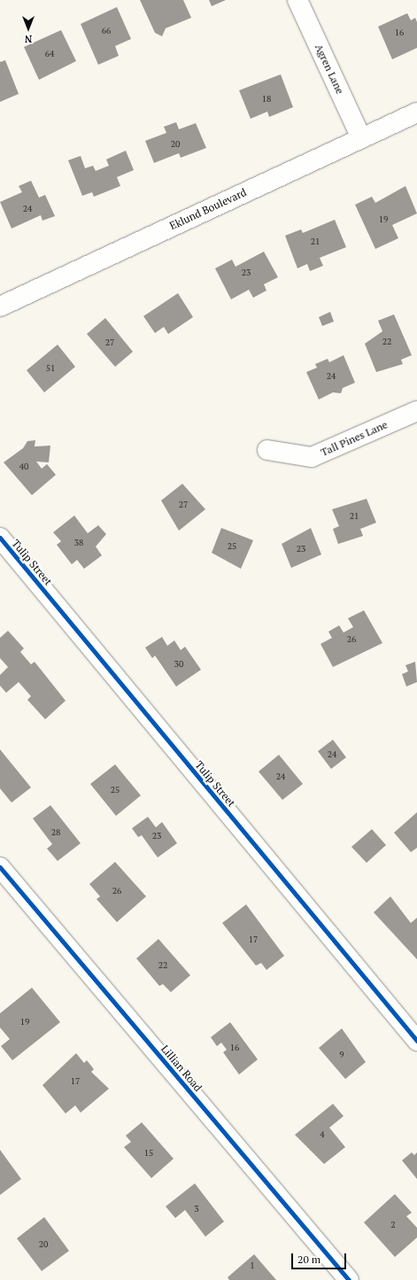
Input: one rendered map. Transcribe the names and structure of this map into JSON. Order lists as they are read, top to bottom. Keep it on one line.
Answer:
{"streets":{"street":["Agren Lane","Eklund Boulevard","Tall Pines Lane","Tulip Street","Lillian Road"]},"crossings":[["Agren Lane","Eklund Boulevard"]],"house_numbers":["66","16","64","18","20","24","19","21","23","22","27","51","24","40","27","21","38","25","23","26","30","24","24","25","28","23","26","17","22","19","16","9","17","4","15","3","2","20","1"],"scale_bar":"20 m","north":"bottom"}
